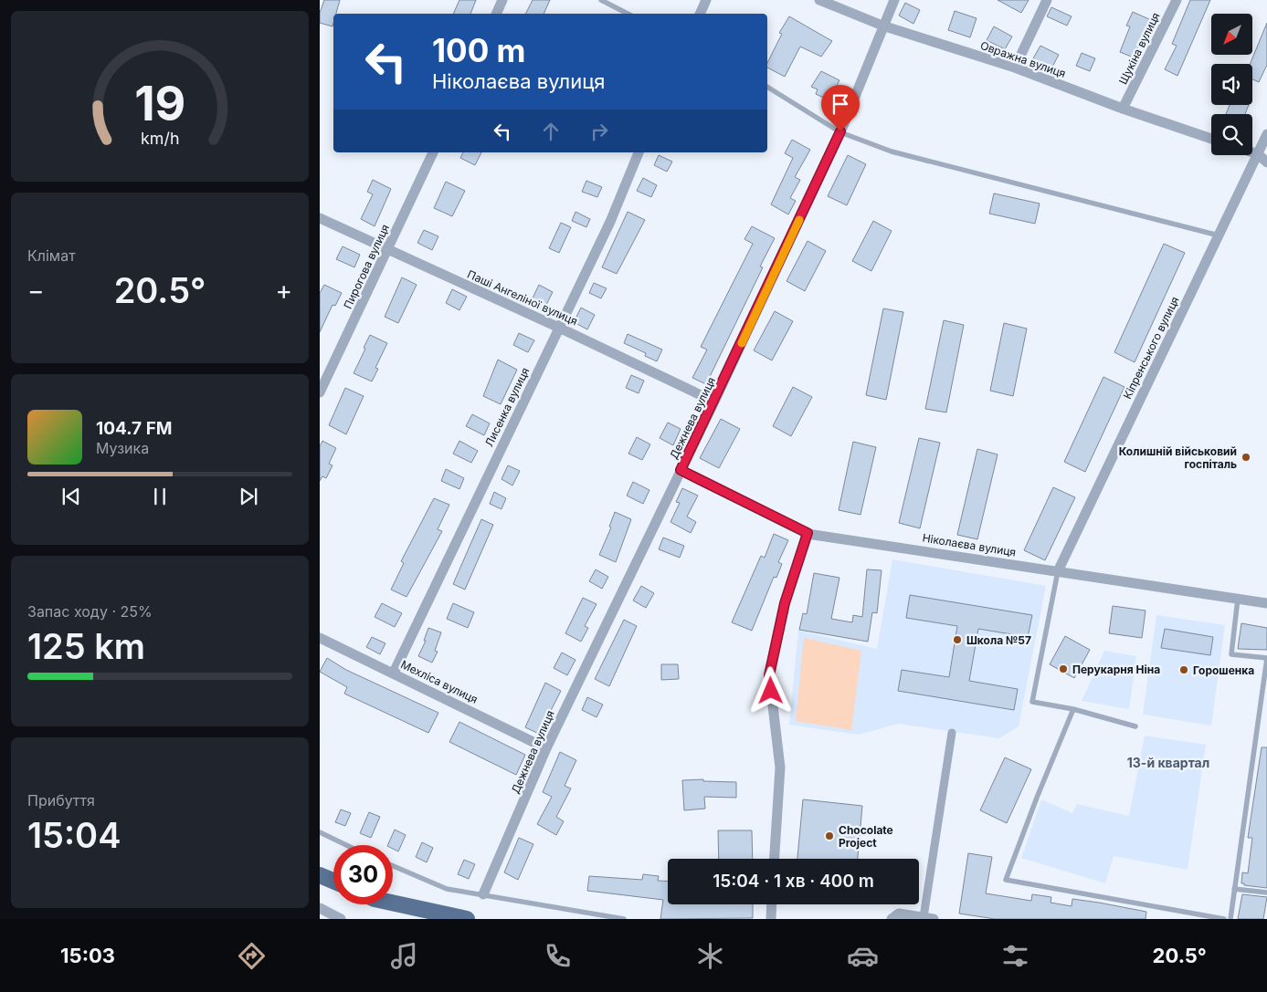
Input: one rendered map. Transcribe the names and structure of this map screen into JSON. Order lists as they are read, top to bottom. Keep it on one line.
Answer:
{"streets":{"street":["Щукіна вулиця","Овражна вулиця","Пирогова вулиця","Паші Ангеліної вулиця","Кіпренського вулиця","Лисенка вулиця","Дежнева вулиця","Ніколаєва вулиця","Мехліса вулиця"]},"crossings":[["Щукіна вулиця","Овражна вулиця"],["Овражна вулиця","Дежнева вулиця"],["Пирогова вулиця","Паші Ангеліної вулиця"],["Паші Ангеліної вулиця","Лисенка вулиця"],["Паші Ангеліної вулиця","Дежнева вулиця"],["Кіпренського вулиця","Ніколаєва вулиця"],["Лисенка вулиця","Мехліса вулиця"],["Дежнева вулиця","Ніколаєва вулиця"],["Дежнева вулиця","Мехліса вулиця"]],"districts":["13-й квартал"],"places":["Колишній військовий госпіталь","Школа №57","Перукарня Ніна","Горошенка","Chocolate Project"],"north":"bottom left","page":{"turn":["100 m","Ніколаєва вулиця"],"tile":["Клімат",["Запас ходу · 25%","125 km"],["Прибуття","15:04"]],"heat":["−","20.5°","+"],"song":["104.7 FM","Музика"],"limit":"30","trip":"15:04 · 1 хв · 400 m","tabs":["15:03","20.5°"],"gauge":["19","km/h"]}}
